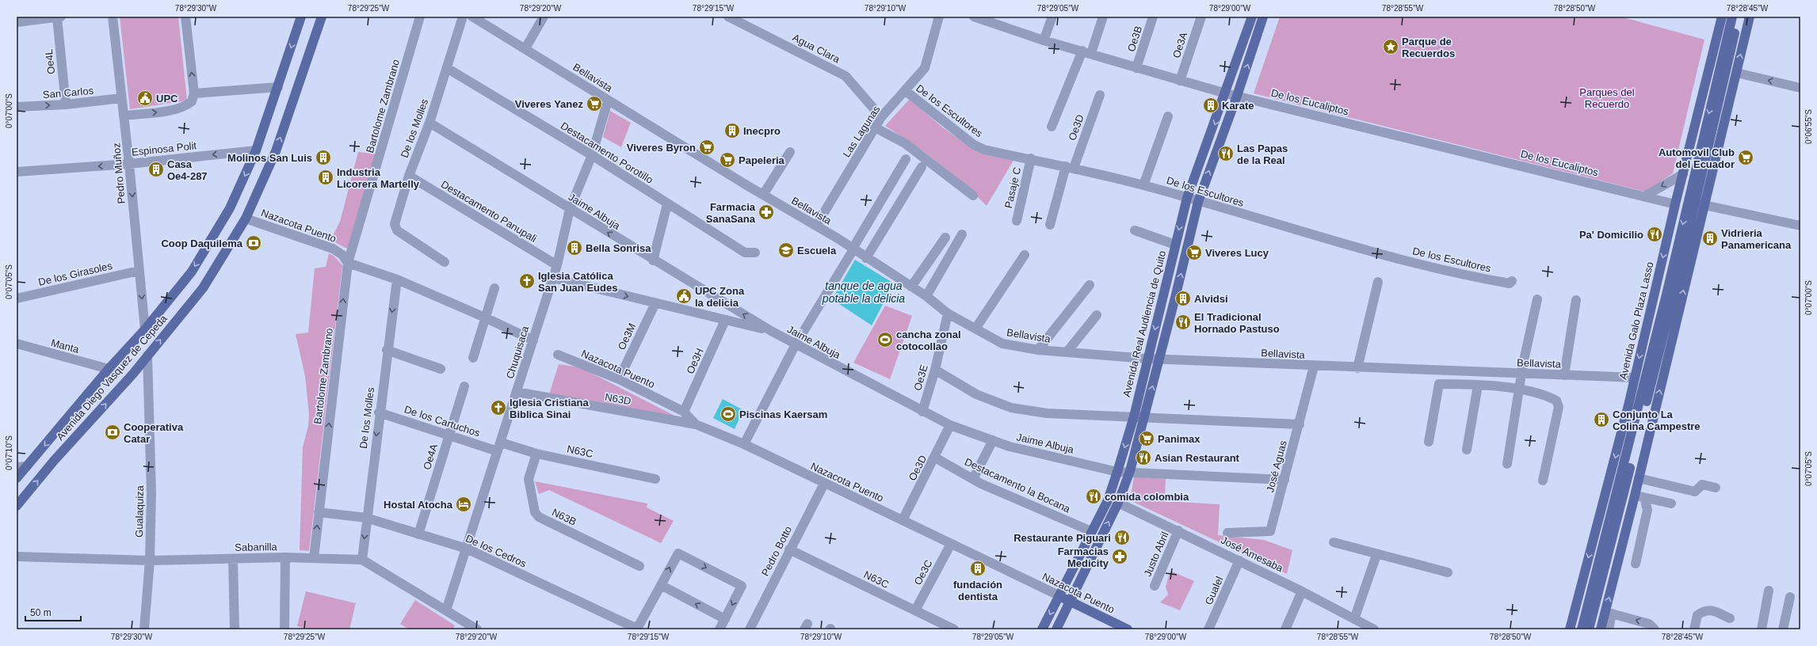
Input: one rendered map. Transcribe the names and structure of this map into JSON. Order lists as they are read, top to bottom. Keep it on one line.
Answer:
{"streets":{"main road":["Nazacota Puento","Avenida Galo Plaza Lasso","Avenida Real Audiencia de Quito","Avenida Diego Vasquez de Cepeda"],"street":["Oe3B","Oe3A","Agua Clara","Oe4L","Bellavista","San Carlos","De los Eucaliptos","Bartolome Zambrano","De los Escultores","Oe3D","De los Molles","Las Lagunas","Espinosa Polit","Destacamento Porotillo","Pedro Muñoz","Pasaje C","Destacamento Panupali","Jaime Albuja","De los Girasoles","Oe3M","Manta","Chuquisaca","Oe3H","Oe3E","N63D","De los Cartuchos","N63C","Oe4A","José Aguas","Destacamento la Bocana","Gualaquiza","N63B","Sabanilla","De los Cedros","Pedro Botto","Justo Abril","José Amesaba","Oe3C","Gualel"]},"crossings":[["Oe3B","De los Eucaliptos"],["Oe3A","De los Eucaliptos"],["Agua Clara","Las Lagunas"],["Oe4L","San Carlos"],["Bellavista","Las Lagunas"],["Bellavista","Avenida Galo Plaza Lasso"],["Bellavista","Avenida Real Audiencia de Quito"],["Bellavista","Chuquisaca"],["Bellavista","Oe3E"],["Bellavista","José Aguas"],["San Carlos","Pedro Muñoz"],["De los Eucaliptos","Avenida Galo Plaza Lasso"],["De los Eucaliptos","Avenida Real Audiencia de Quito"],["Bartolome Zambrano","Nazacota Puento"],["Bartolome Zambrano","Sabanilla"],["Bartolome Zambrano","De los Cedros"],["De los Escultores","Oe3D"],["De los Escultores","Las Lagunas"],["De los Escultores","Pasaje C"],["De los Escultores","Avenida Real Audiencia de Quito"],["Oe3D","Jaime Albuja"],["Oe3D","Nazacota Puento"],["Oe3D","Destacamento la Bocana"],["De los Molles","Destacamento Porotillo"],["De los Molles","Destacamento Panupali"],["De los Molles","Jaime Albuja"],["De los Molles","Nazacota Puento"],["De los Molles","De los Cartuchos"],["De los Molles","Sabanilla"],["De los Molles","De los Cedros"],["Espinosa Polit","Pedro Muñoz"],["Espinosa Polit","Avenida Diego Vasquez de Cepeda"],["Destacamento Porotillo","Chuquisaca"],["Pedro Muñoz","De los Girasoles"],["Pedro Muñoz","Avenida Diego Vasquez de Cepeda"],["Destacamento Panupali","Chuquisaca"],["Jaime Albuja","Avenida Real Audiencia de Quito"],["Jaime Albuja","Chuquisaca"],["Jaime Albuja","Oe3E"],["Jaime Albuja","José Aguas"],["Nazacota Puento","Avenida Real Audiencia de Quito"],["Nazacota Puento","Oe3M"],["Nazacota Puento","Chuquisaca"],["Nazacota Puento","Oe3H"],["Nazacota Puento","Avenida Diego Vasquez de Cepeda"],["Nazacota Puento","N63D"],["Nazacota Puento","Pedro Botto"],["Nazacota Puento","Oe3C"],["Avenida Real Audiencia de Quito","Destacamento la Bocana"],["Manta","Avenida Diego Vasquez de Cepeda"],["Chuquisaca","N63D"],["Chuquisaca","De los Cartuchos"],["Chuquisaca","N63C"],["Chuquisaca","Sabanilla"],["Chuquisaca","De los Cedros"],["Avenida Diego Vasquez de Cepeda","Gualaquiza"],["De los Cartuchos","N63C"],["De los Cartuchos","Oe4A"],["N63C","N63B"],["N63C","Pedro Botto"],["N63C","Oe3C"],["Oe4A","De los Cedros"],["Gualaquiza","Sabanilla"],["Justo Abril","José Amesaba"],["José Amesaba","Gualel"]],"one_way":["San Carlos","Bartolome Zambrano","De los Molles","Pedro Muñoz"],"water":["tanque de agua potable la delicia"],"parks":["Parques del Recuerdo"],"places":{"place":["Parque de Recuerdos"],"public building":["UPC","UPC Zona la delicia"],"supermarket":["Viveres Yanez","Viveres Byron","Automovil Club del Ecuador","Papeleria","Viveres Lucy","Panimax"],"building":["Karate","Inecpro","Molinos San Luis","Casa Oe4-287","Industria Licorera Martelly","Vidrieria Panamericana","Bella Sonrisa","Alvidsi","Conjunto La Colina Campestre","fundación dentista"],"restaurant":["Las Papas de la Real","Pa' Domicilio","El Tradicional Hornado Pastuso","Asian Restaurant","comida colombia","Restaurante Piguari"],"pharmacy":["Farmacia SanaSana","Farmacias Medicity"],"bank":["Coop Daquilema","Cooperativa Catar"],"school or university":["Escuela"],"church":["Iglesia Católica San Juan Eudes","Iglesia Cristiana Biblica Sinai"],"sports":["cancha zonal cotocollao","Piscinas Kaersam"],"hotel":["Hostal Atocha"]},"scale_bar":"50 m","coordinates":["78°29'30\"W","78°29'25\"W","78°29'20\"W","78°29'15\"W","78°29'10\"W","78°29'05\"W","78°29'00\"W","78°28'55\"W","78°28'50\"W","78°28'45\"W","0°07'00\"S","0°06'55\"S","0°07'05\"S","0°07'10\"S"]}
